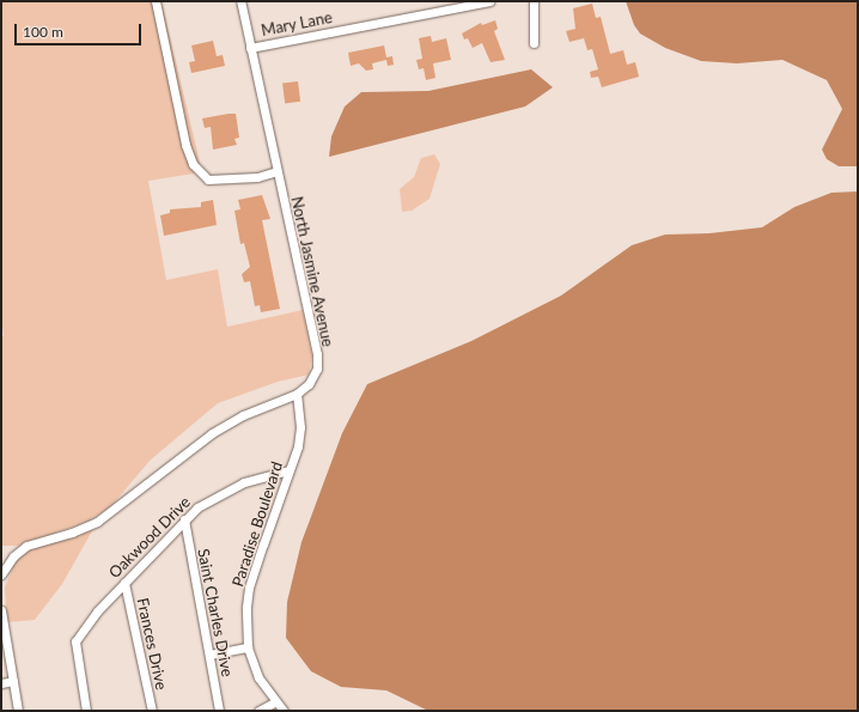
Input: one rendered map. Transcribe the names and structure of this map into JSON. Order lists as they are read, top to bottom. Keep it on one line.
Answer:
{"streets":{"street":["Mary Lane","North Jasmine Avenue","Paradise Boulevard","Oakwood Drive","Saint Charles Drive","Frances Drive"]},"crossings":[["Mary Lane","North Jasmine Avenue"],["North Jasmine Avenue","Paradise Boulevard"],["Paradise Boulevard","Oakwood Drive"],["Oakwood Drive","Saint Charles Drive"],["Oakwood Drive","Frances Drive"]],"scale_bar":"100 m"}
